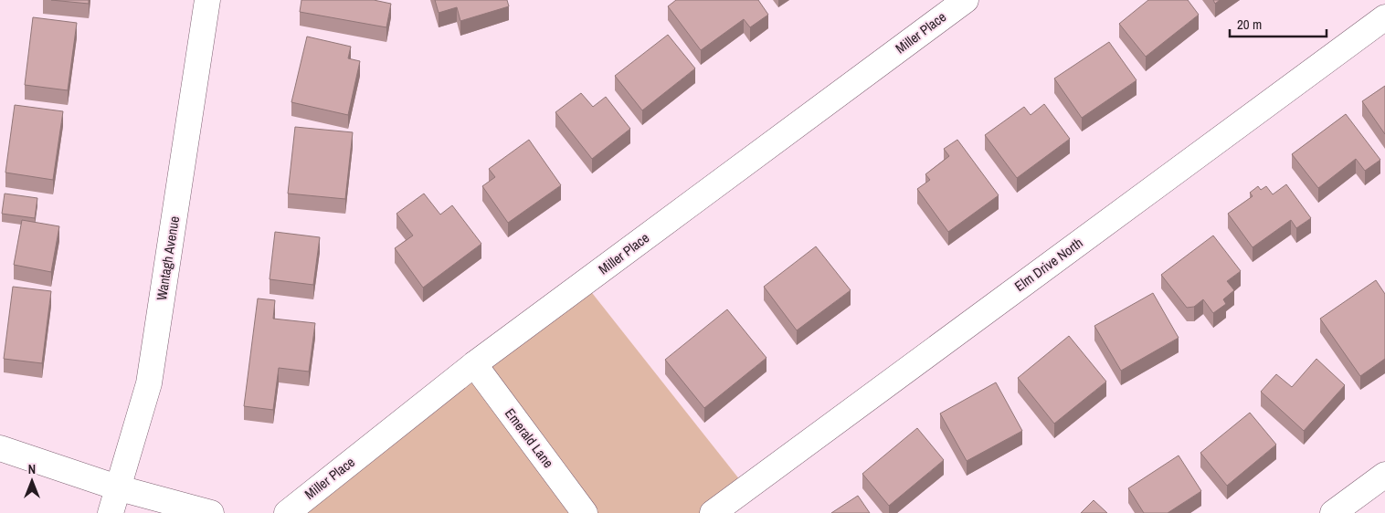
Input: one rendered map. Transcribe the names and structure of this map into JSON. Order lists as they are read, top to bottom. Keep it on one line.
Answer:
{"streets":{"street":["Miller Place","Wantagh Avenue","Elm Drive North","Emerald Lane"]},"crossings":[["Miller Place","Emerald Lane"]],"scale_bar":"20 m","north":"top"}
